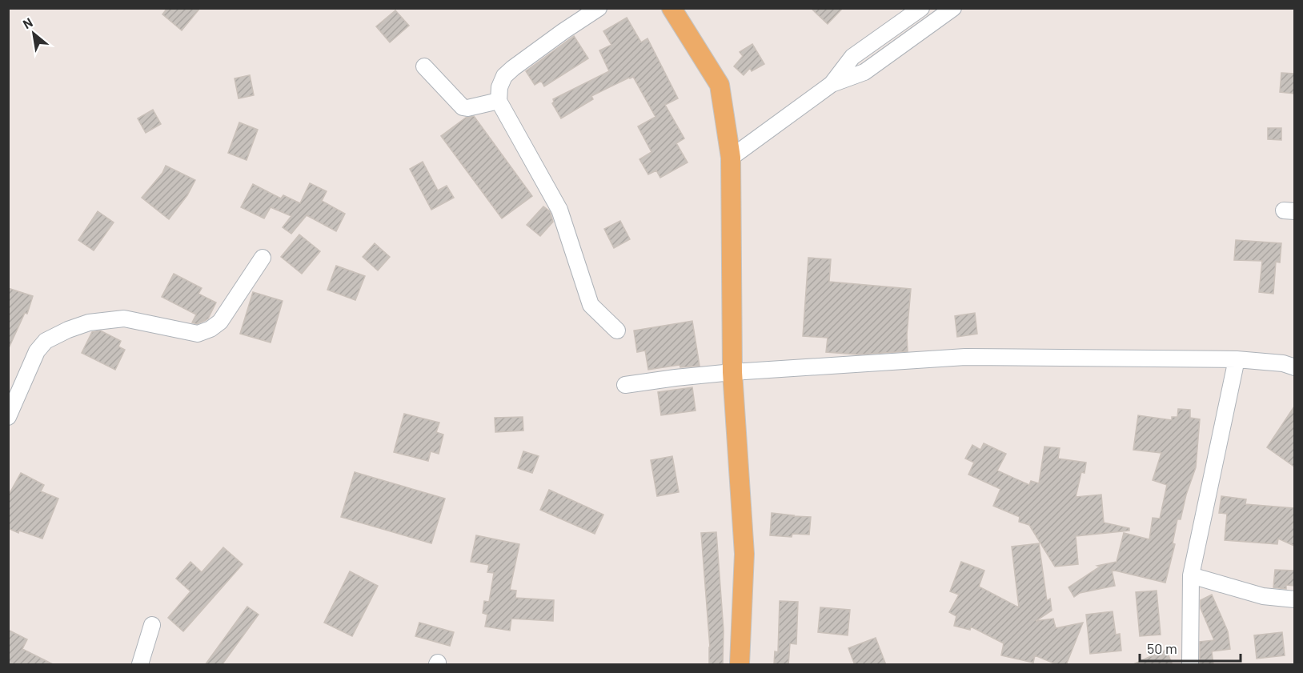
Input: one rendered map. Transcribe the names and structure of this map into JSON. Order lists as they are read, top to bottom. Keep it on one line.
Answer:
{"scale_bar":"50 m","north":"top left"}
